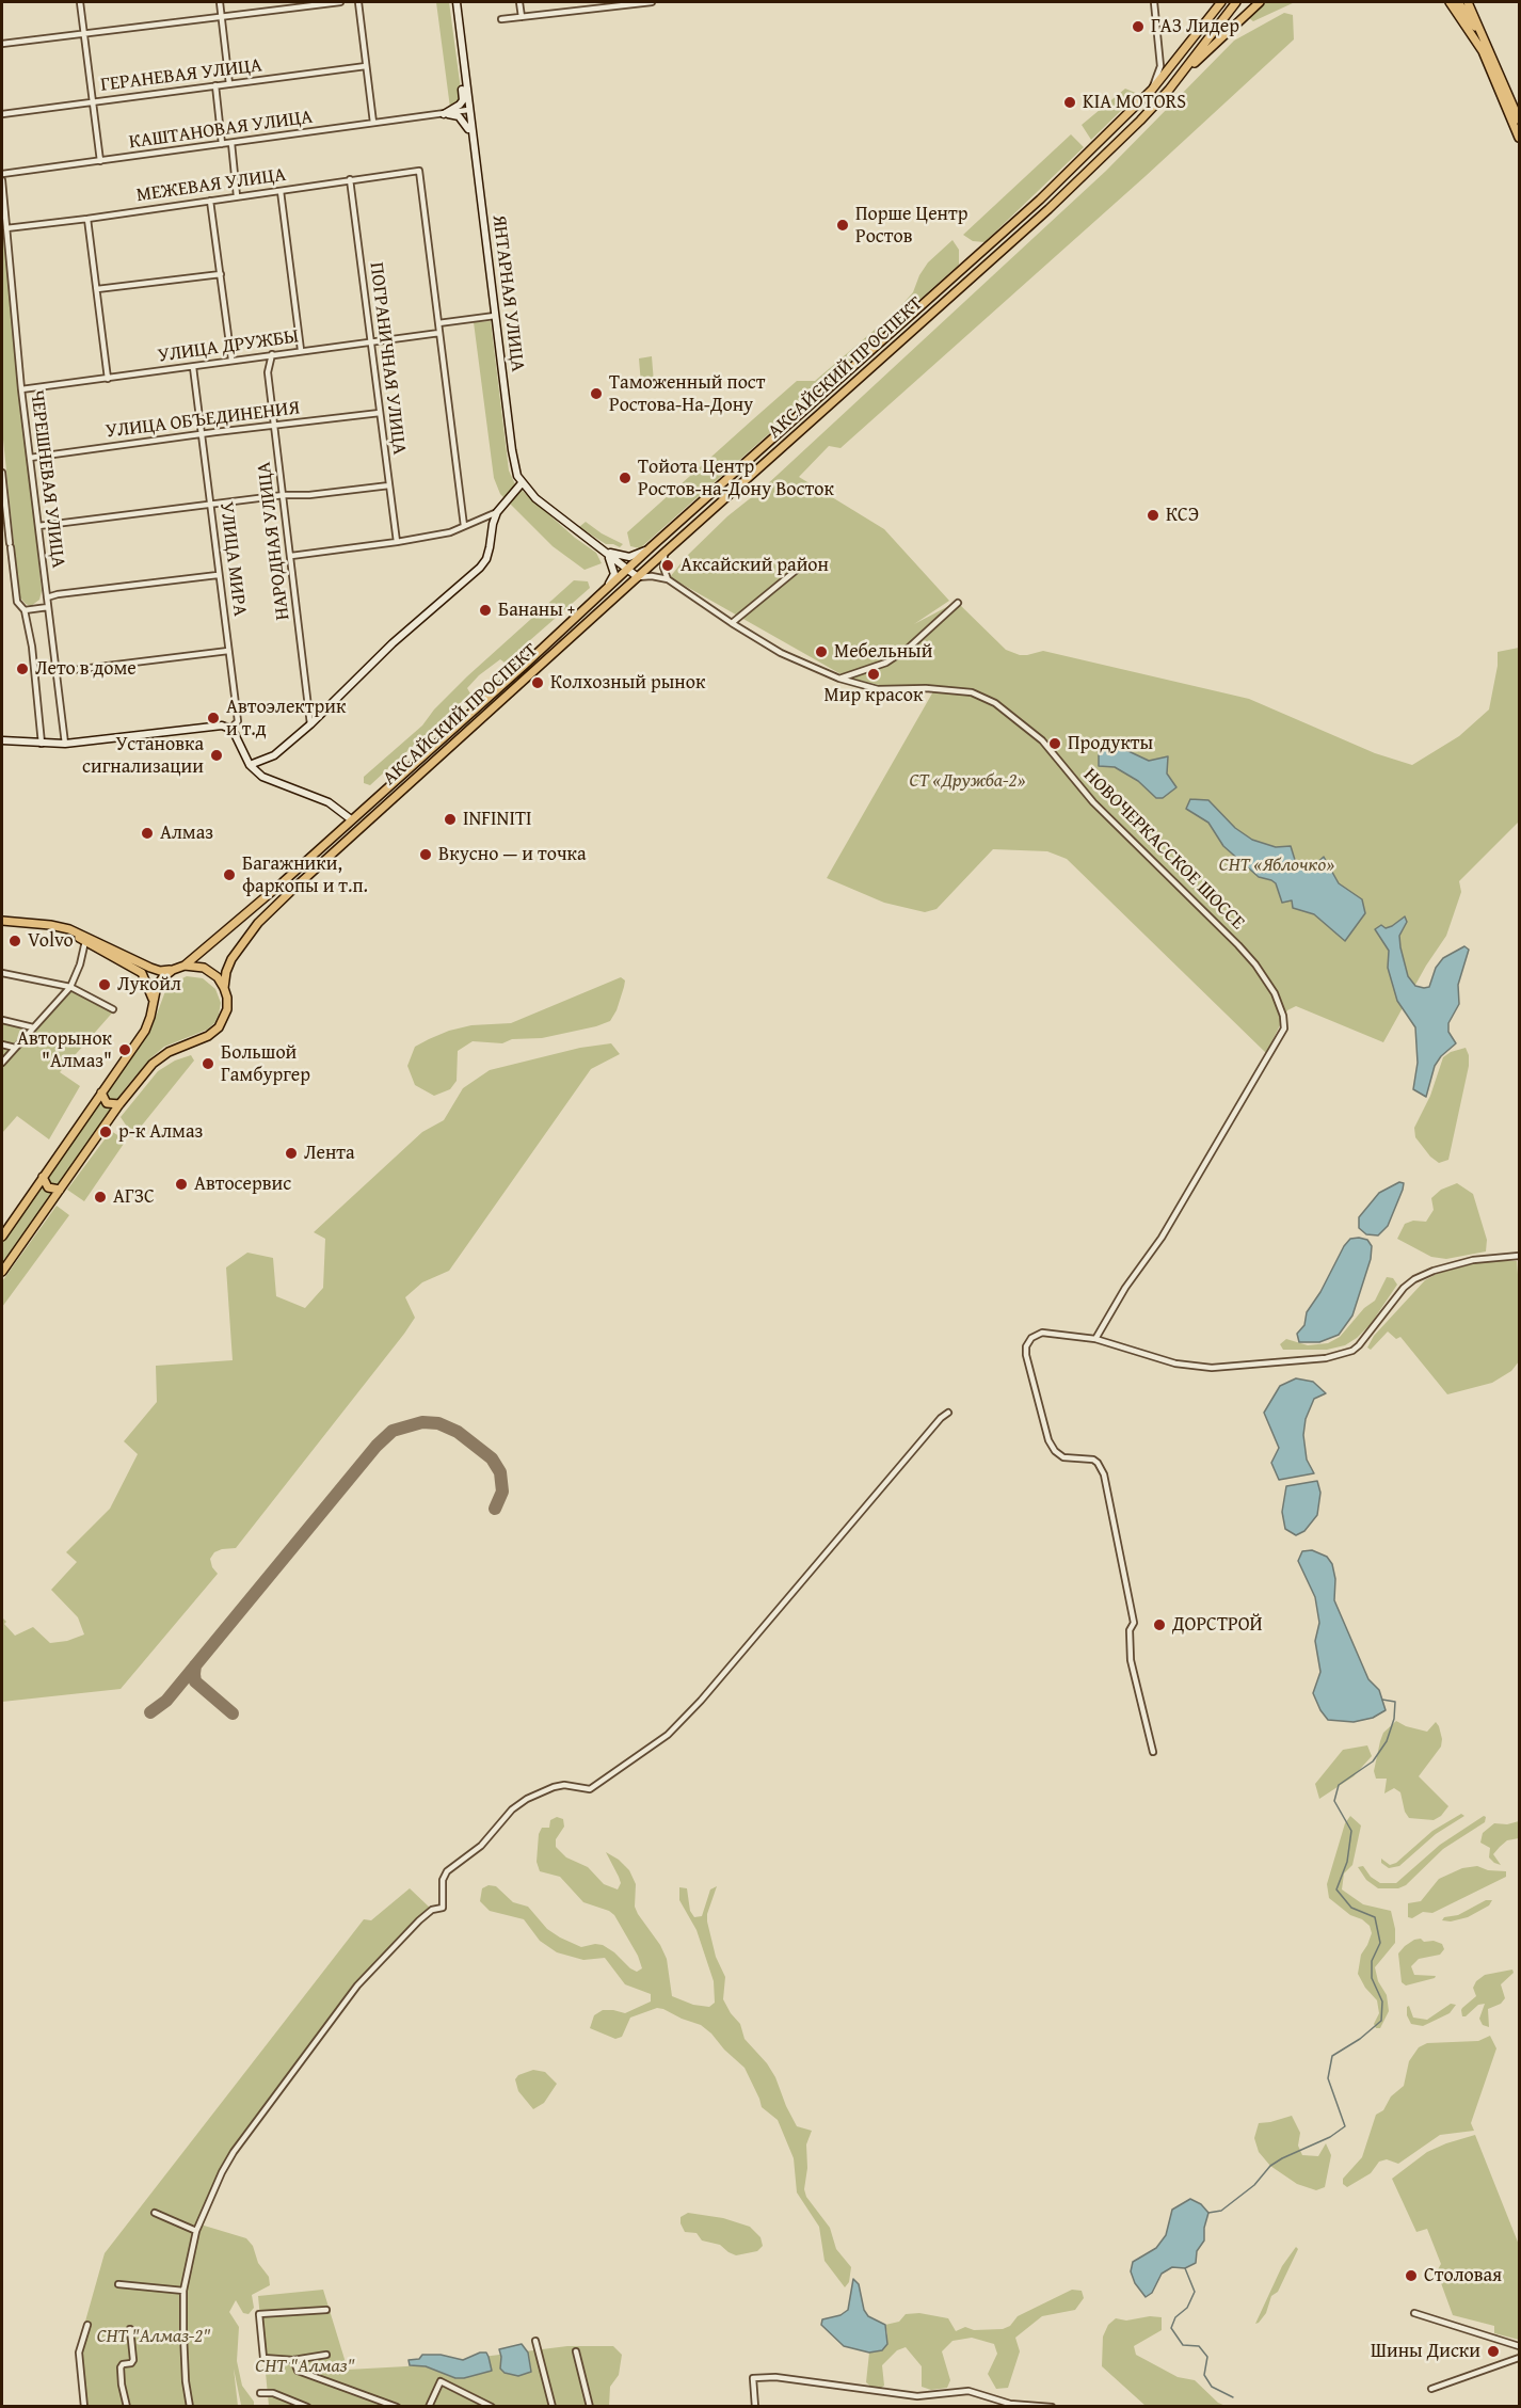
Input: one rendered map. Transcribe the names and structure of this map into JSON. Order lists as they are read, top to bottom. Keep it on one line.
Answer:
{"streets":{"main road":["АКСАЙСКИЙ ПРОСПЕКТ"],"street":["ГЕРАНЕВАЯ УЛИЦА","КАШТАНОВАЯ УЛИЦА","МЕЖЕВАЯ УЛИЦА","ЯНТАРНАЯ УЛИЦА","УЛИЦА ДРУЖБЫ","ПОГРАНИЧНАЯ УЛИЦА","УЛИЦА ОБЪЕДИНЕНИЯ","ЧЕРЕШНЕВАЯ УЛИЦА","НАРОДНАЯ УЛИЦА","УЛИЦА МИРА","НОВОЧЕРКАССКОЕ ШОССЕ"]},"crossings":[["КАШТАНОВАЯ УЛИЦА","ЯНТАРНАЯ УЛИЦА"],["МЕЖЕВАЯ УЛИЦА","ПОГРАНИЧНАЯ УЛИЦА"],["МЕЖЕВАЯ УЛИЦА","ЧЕРЕШНЕВАЯ УЛИЦА"],["ЯНТАРНАЯ УЛИЦА","АКСАЙСКИЙ ПРОСПЕКТ"],["УЛИЦА ДРУЖБЫ","ПОГРАНИЧНАЯ УЛИЦА"],["УЛИЦА ДРУЖБЫ","ЧЕРЕШНЕВАЯ УЛИЦА"],["УЛИЦА ДРУЖБЫ","НАРОДНАЯ УЛИЦА"],["УЛИЦА ДРУЖБЫ","УЛИЦА МИРА"],["ПОГРАНИЧНАЯ УЛИЦА","УЛИЦА ОБЪЕДИНЕНИЯ"],["УЛИЦА ОБЪЕДИНЕНИЯ","ЧЕРЕШНЕВАЯ УЛИЦА"],["УЛИЦА ОБЪЕДИНЕНИЯ","НАРОДНАЯ УЛИЦА"],["УЛИЦА ОБЪЕДИНЕНИЯ","УЛИЦА МИРА"]],"parks":["СТ «Дружба-2»","СНТ «Яблочко»","СНТ \"Алмаз-2\"","СНТ \"Алмаз\""],"places":["ГАЗ Лидер","KIA MOTORS","Порше Центр Ростов","Таможенный пост Ростова-На-Дону","Тойота Центр Ростов-на-Дону Восток","КСЭ","Аксайский район","Бананы +","Мебельный","Лето в доме","Мир красок","Колхозный рынок","Автоэлектрик и т.д","Продукты","Установка сигнализации","INFINITI","Алмаз","Вкусно — и точка","Багажники, фаркопы и т.п.","Volvo","Лукойл","Авторынок \"Алмаз\"","Большой Гамбургер","р-к Алмаз","Лента","Автосервис","АГЗС","ДОРСТРОЙ","Столовая","Шины Диски"]}
